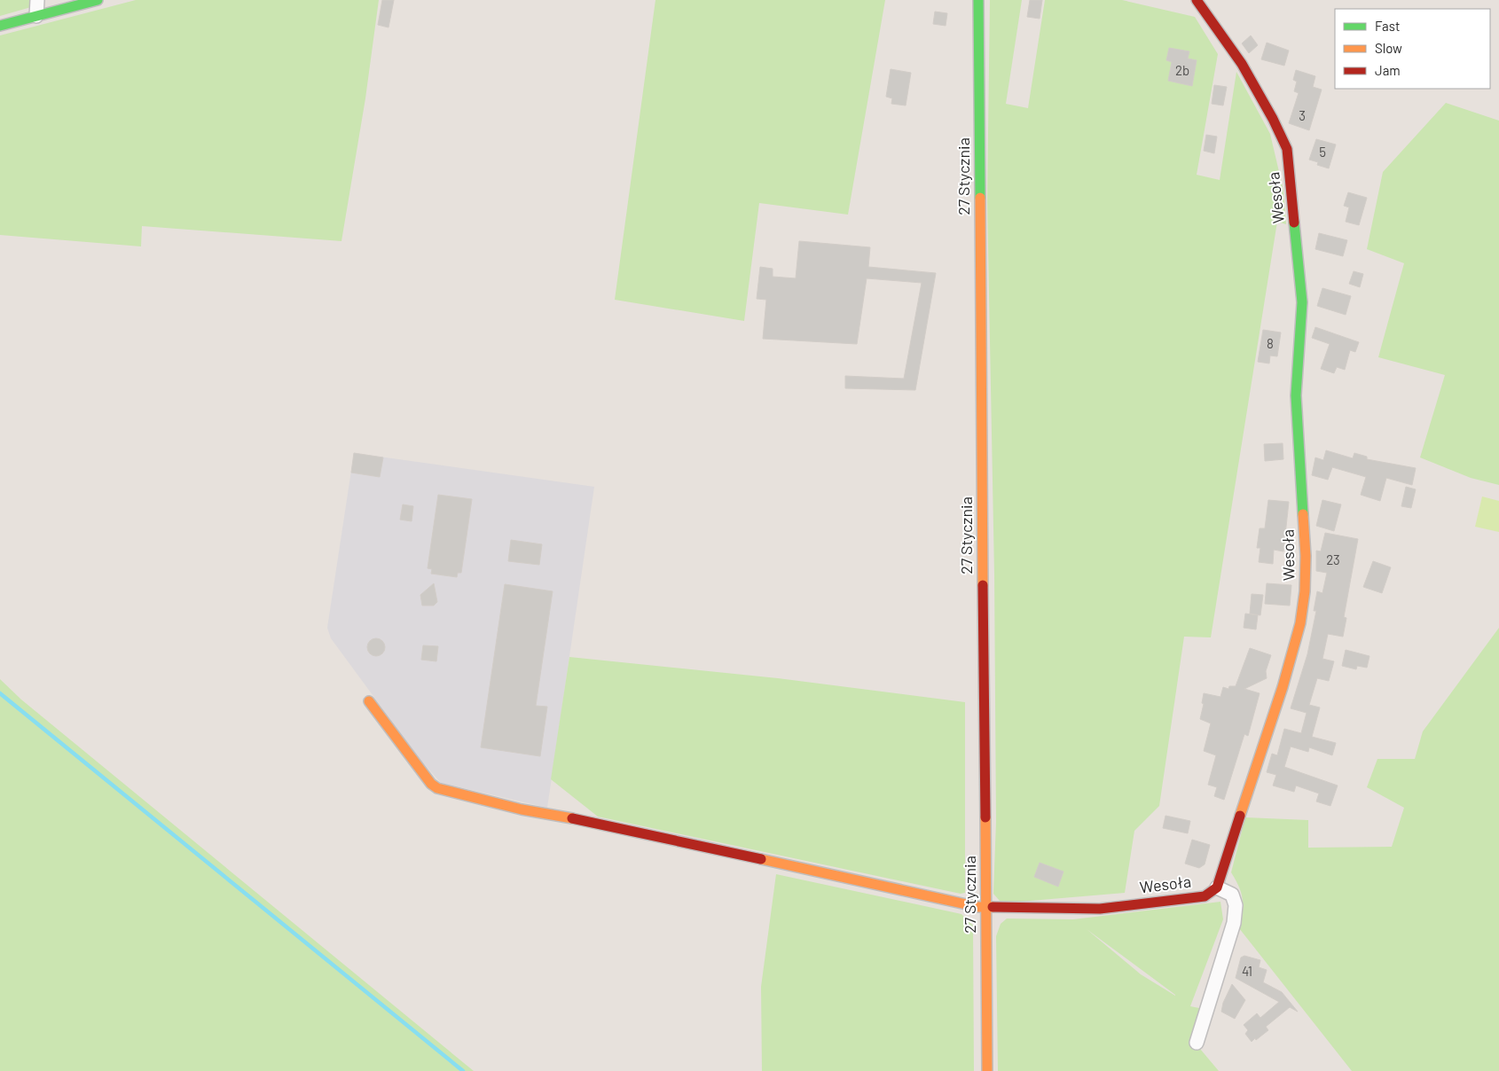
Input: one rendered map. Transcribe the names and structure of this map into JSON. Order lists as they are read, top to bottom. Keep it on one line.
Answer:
{"streets":{"street":["27 Stycznia","Wesoła"]},"crossings":[["27 Stycznia","Wesoła"]],"house_numbers":["2b","3","5","8","23","41"],"legend":["Fast","Slow","Jam"]}
